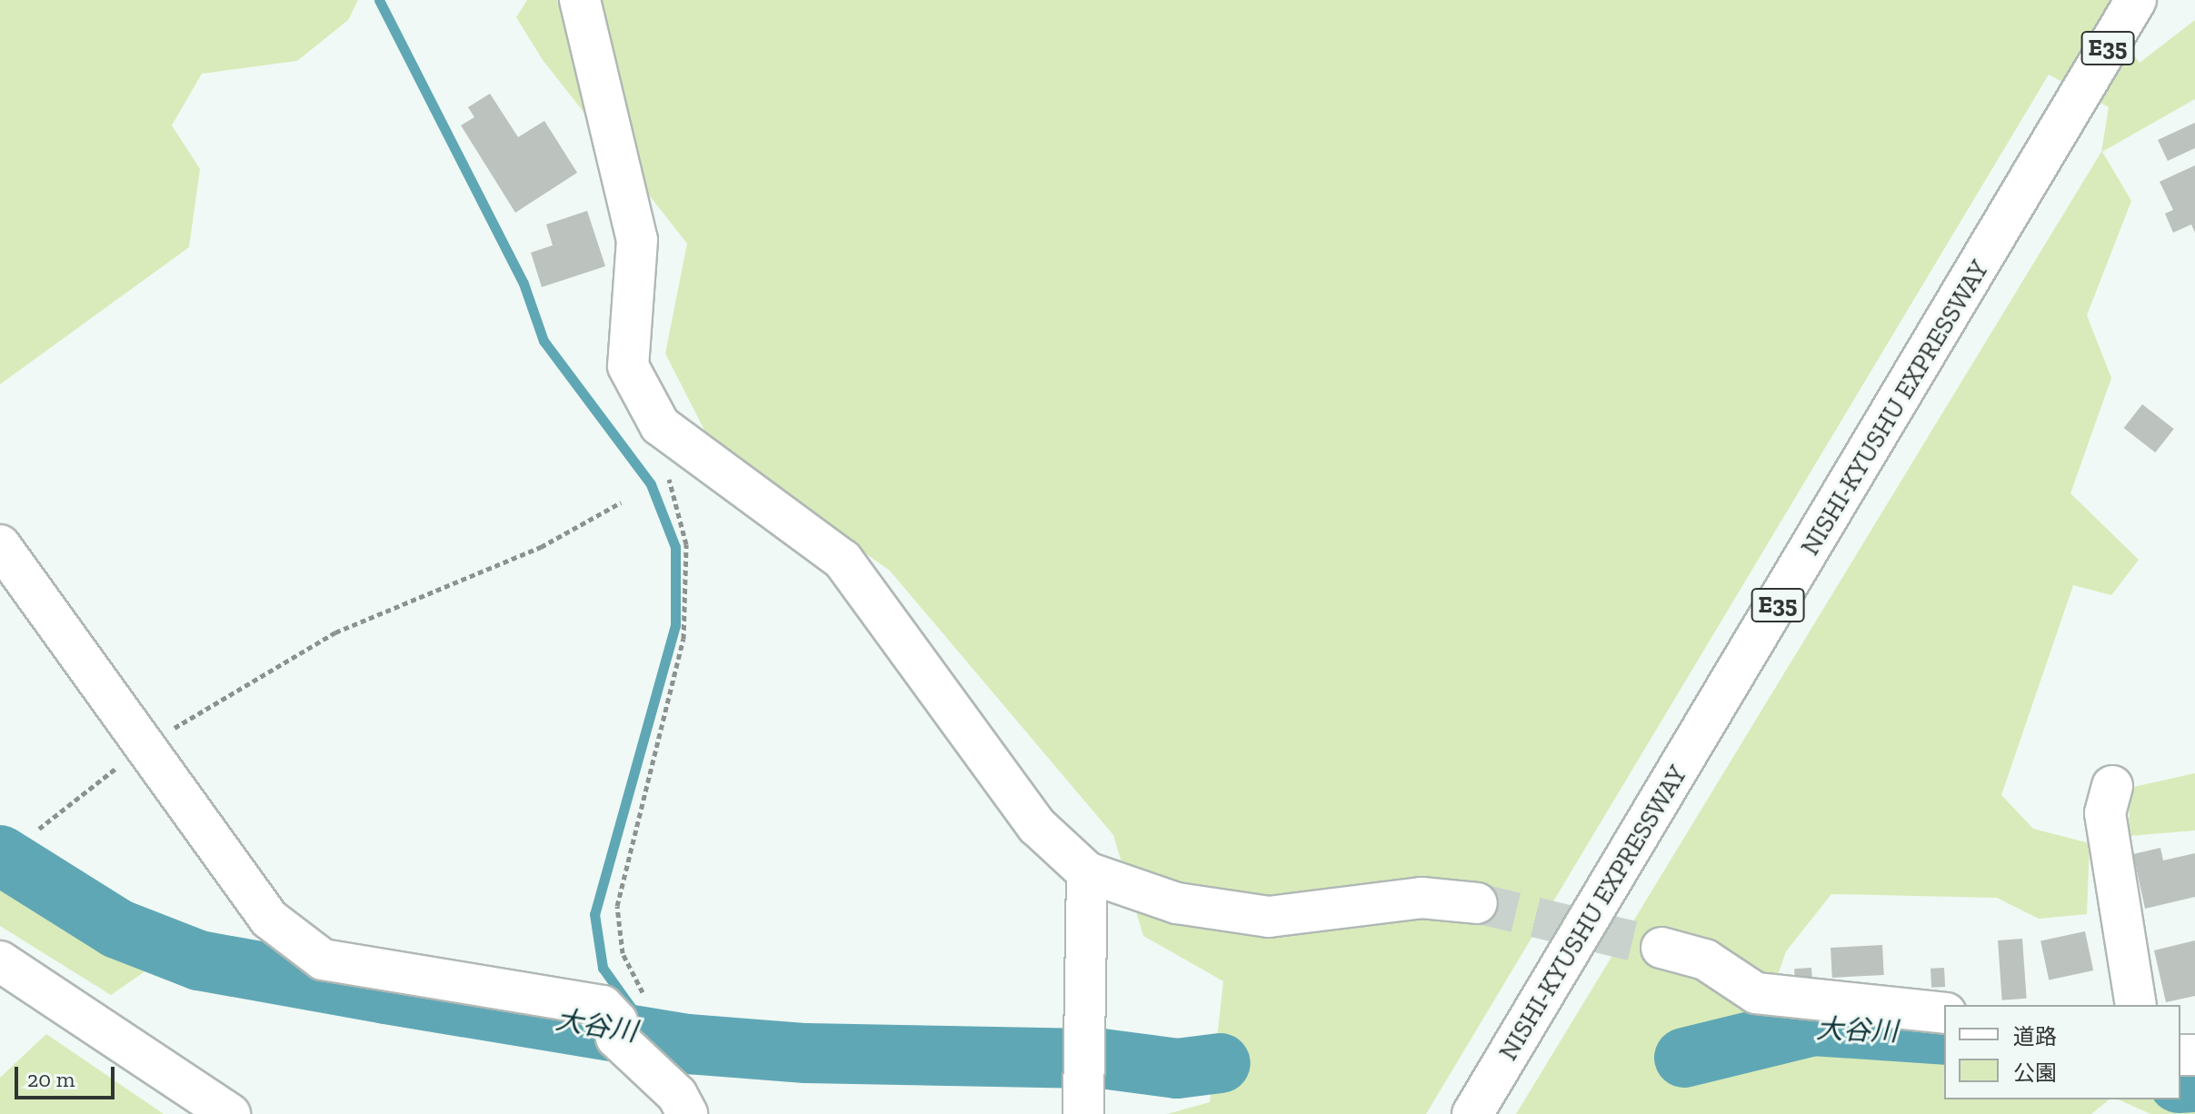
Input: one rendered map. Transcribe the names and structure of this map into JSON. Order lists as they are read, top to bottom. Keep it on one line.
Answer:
{"streets":{"main road":["E35","NISHI-KYUSHU EXPRESSWAY"]},"water":["大谷川"],"legend":["道路","公園"],"scale_bar":"20 m"}
